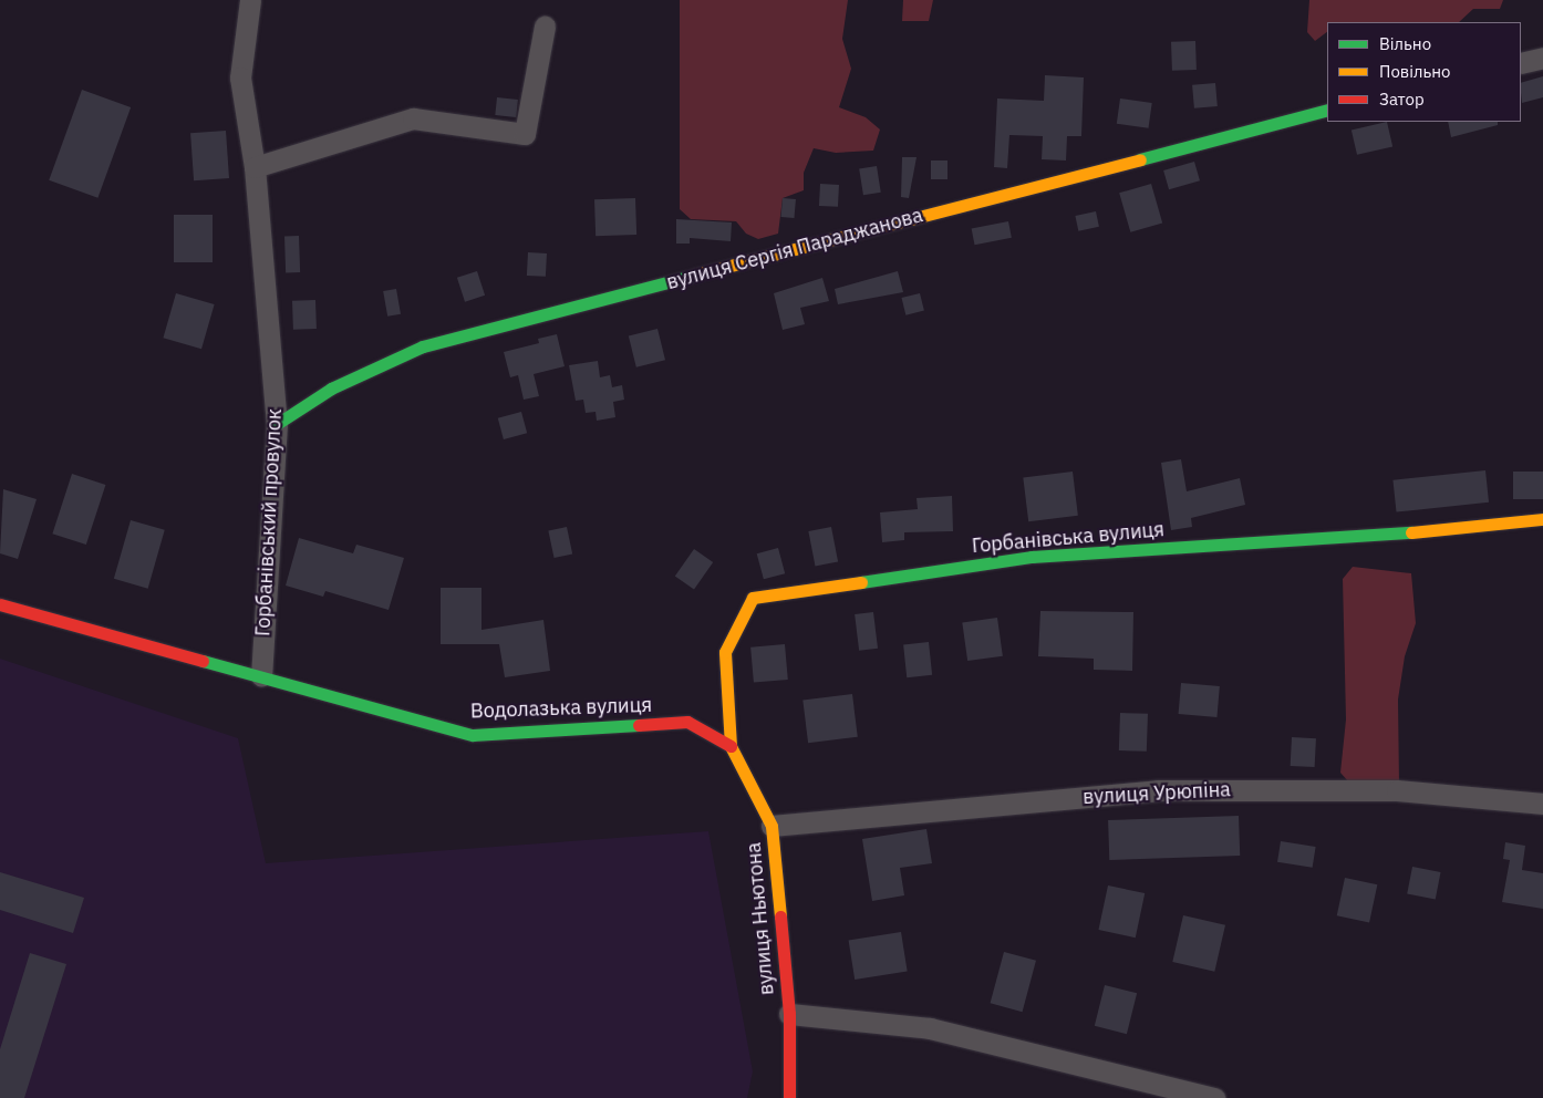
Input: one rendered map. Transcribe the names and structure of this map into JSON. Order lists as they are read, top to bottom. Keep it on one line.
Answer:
{"streets":{"street":["вулиця Сергія Параджанова","Горбанівський провулок","Горбанівська вулиця","Водолазька вулиця","вулиця Урюпіна","вулиця Ньютона"]},"crossings":[["вулиця Сергія Параджанова","Горбанівський провулок"],["Горбанівський провулок","Водолазька вулиця"],["Горбанівська вулиця","Водолазька вулиця"],["Горбанівська вулиця","вулиця Ньютона"],["Водолазька вулиця","вулиця Ньютона"],["вулиця Урюпіна","вулиця Ньютона"]],"legend":["Вільно","Повільно","Затор"]}
